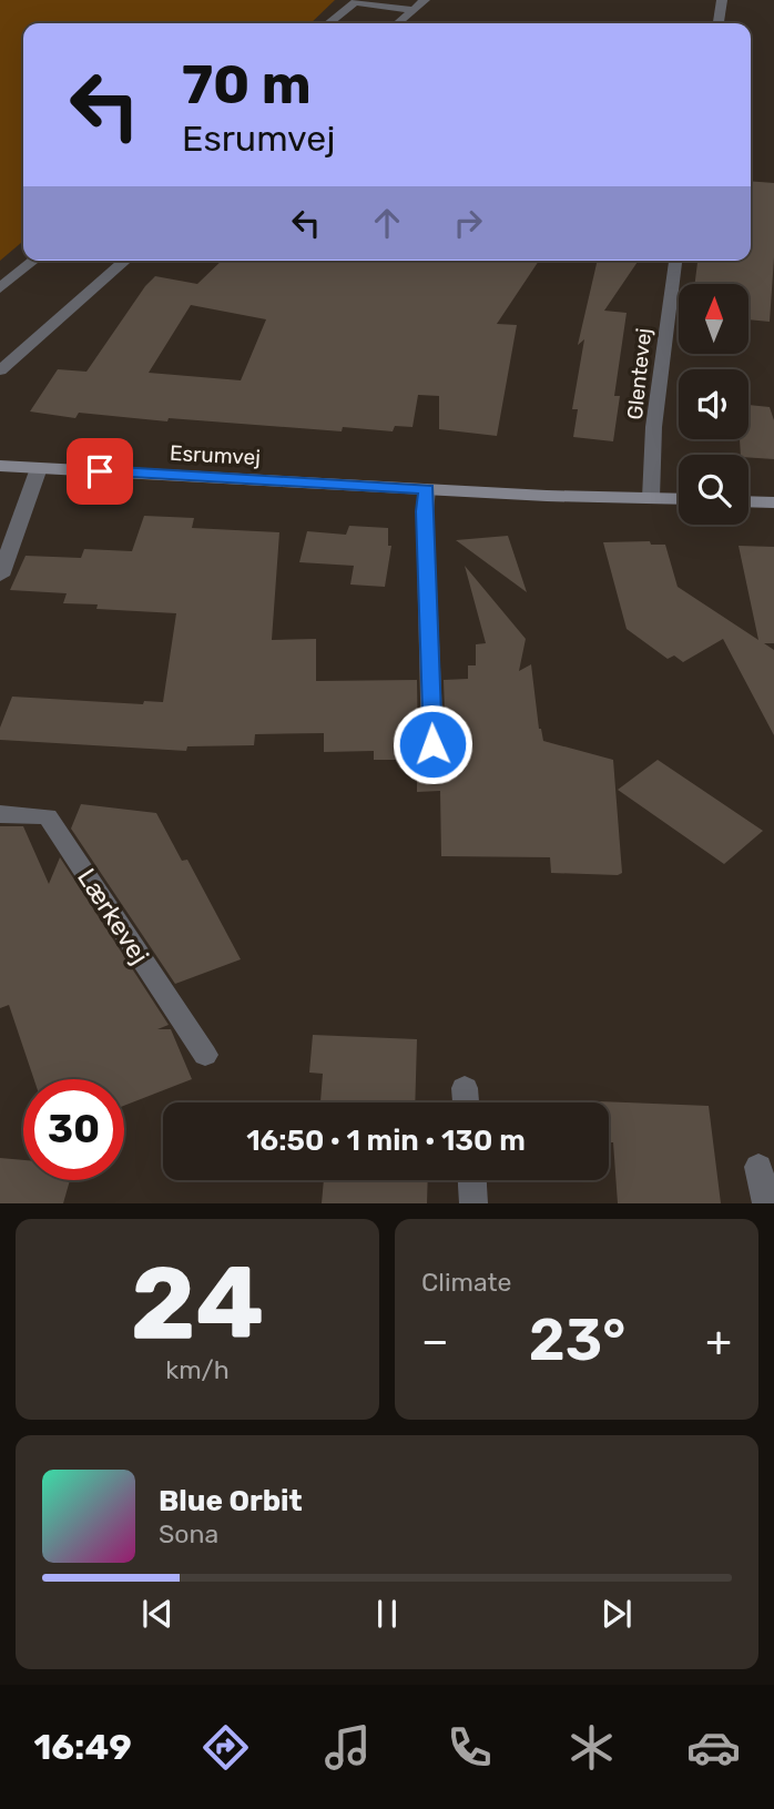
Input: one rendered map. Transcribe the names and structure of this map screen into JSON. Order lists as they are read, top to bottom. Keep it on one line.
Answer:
{"streets":{"main road":["Esrumvej"],"street":["Glentevej","Lærkevej"]},"crossings":[["Glentevej","Esrumvej"]],"north":"top","page":{"turn":["70 m","Esrumvej"],"limit":"30","trip":"16:50 · 1 min · 130 m","tile":[["24","km/h"],"Climate"],"heat":["−","23°","+"],"song":["Blue Orbit","Sona"],"tabs":"16:49"}}
